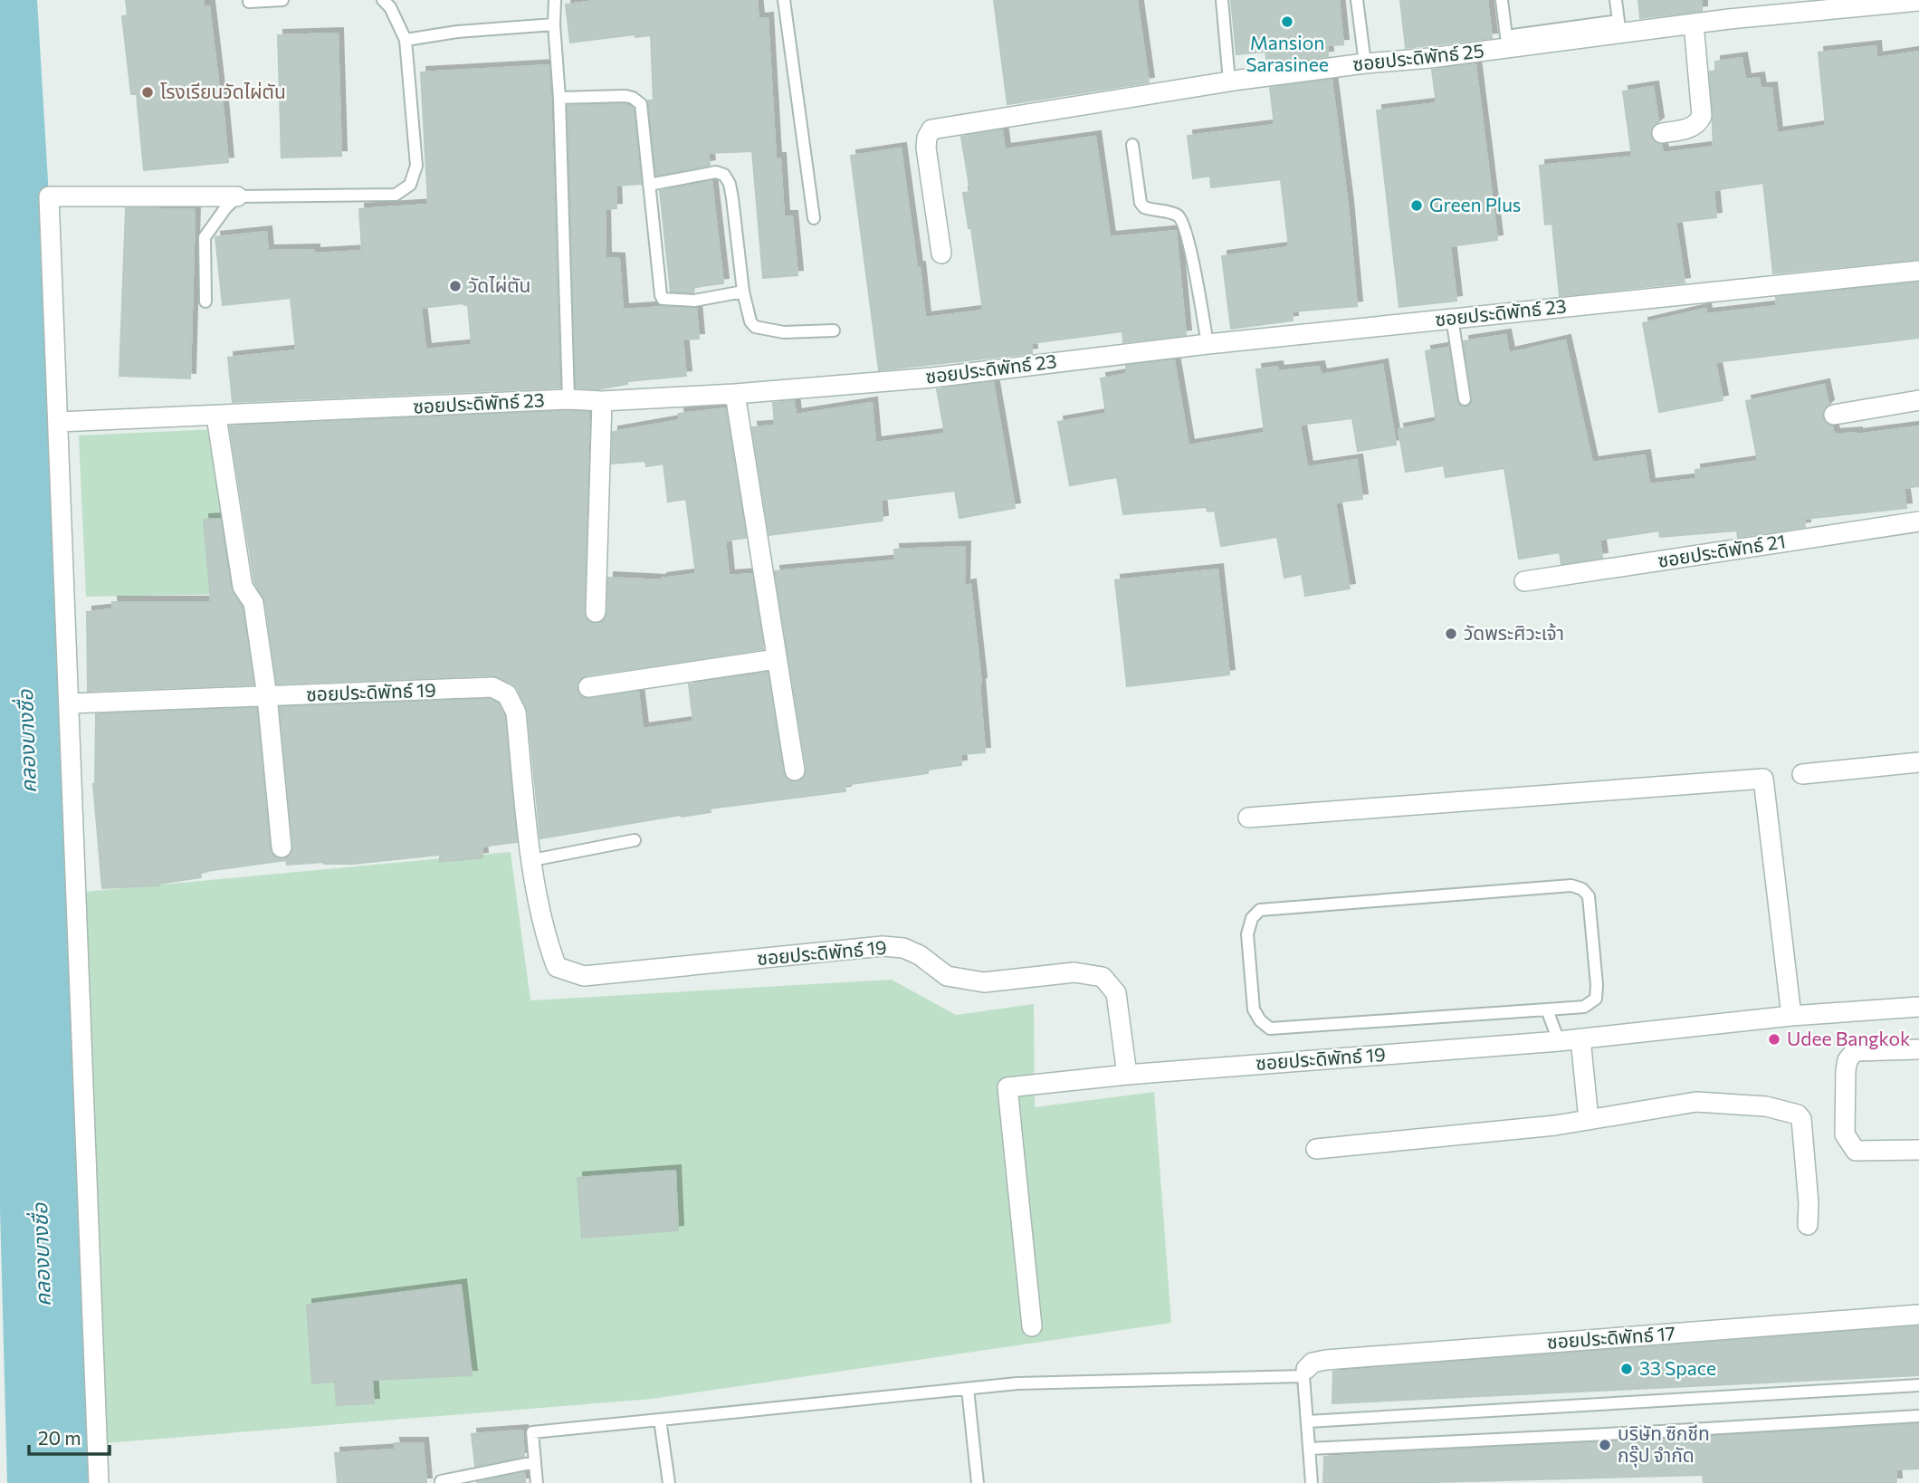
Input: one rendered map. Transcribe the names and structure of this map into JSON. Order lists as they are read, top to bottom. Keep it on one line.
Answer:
{"streets":{"street":["ซอยประดิพัทธ์ 25","ซอยประดิพัทธ์ 23","ซอยประดิพัทธ์ 21","ซอยประดิพัทธ์ 19","ซอยประดิพัทธ์ 17"]},"water":["คลองบางซื่อ"],"places":["Mansion Sarasinee","โรงเรียนวัดไผ่ตัน","Green Plus","วัดไผ่ตัน","วัดพระศิวะเจ้า","Udee Bangkok","33 Space","บริษัท ซิกชีท กรุ๊ป จำกัด"],"scale_bar":"20 m"}
